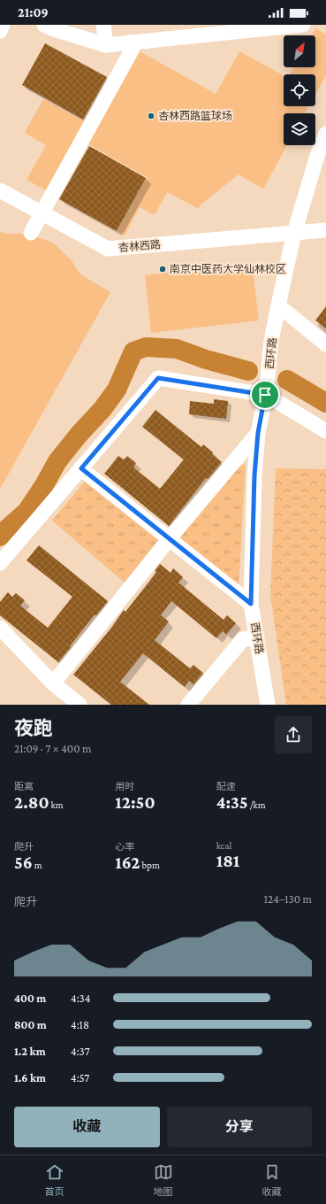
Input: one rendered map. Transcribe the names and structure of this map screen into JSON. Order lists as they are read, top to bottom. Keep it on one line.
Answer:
{"streets":{"lane":["杏林西路","西环路"]},"crossings":[["杏林西路","西环路"]],"places":["杏林西路篮球场","南京中医药大学仙林校区"],"north":"top right","page":{"status":"21:09","heading":["夜跑","21:09 · 7 × 400 m"],"stats":[["距离","2.80 km"],["用时","12:50"],["配速","4:35 /km"],["爬升","56 m"],["心率","162 bpm"],["kcal","181"]],"chart":["爬升","124–130 m"],"list":[{"name":"400 m","note":"4:34"},{"name":"800 m","note":"4:18"},{"name":"1.2 km","note":"4:37"},{"name":"1.6 km","note":"4:57"}],"buttons":["收藏","分享"],"tabs":["首页","地图","收藏"]}}
